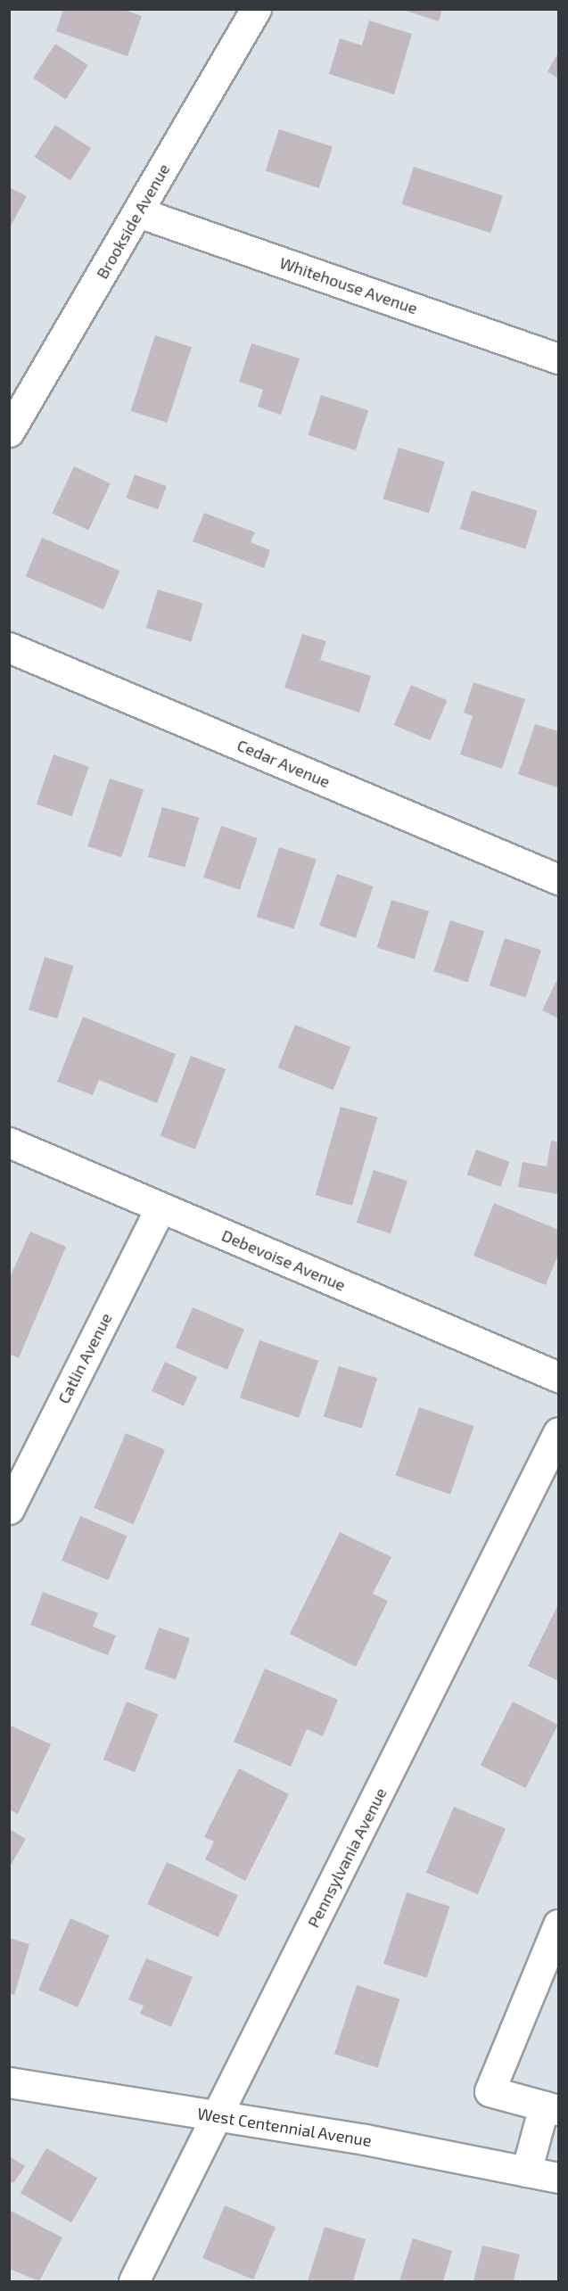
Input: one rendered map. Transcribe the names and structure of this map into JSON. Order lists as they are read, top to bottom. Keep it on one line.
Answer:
{"streets":{"street":["Brookside Avenue","Whitehouse Avenue","Cedar Avenue","Debevoise Avenue","Catlin Avenue","Pennsylvania Avenue","West Centennial Avenue"]},"crossings":[["Brookside Avenue","Whitehouse Avenue"],["Debevoise Avenue","Catlin Avenue"],["Pennsylvania Avenue","West Centennial Avenue"]]}
